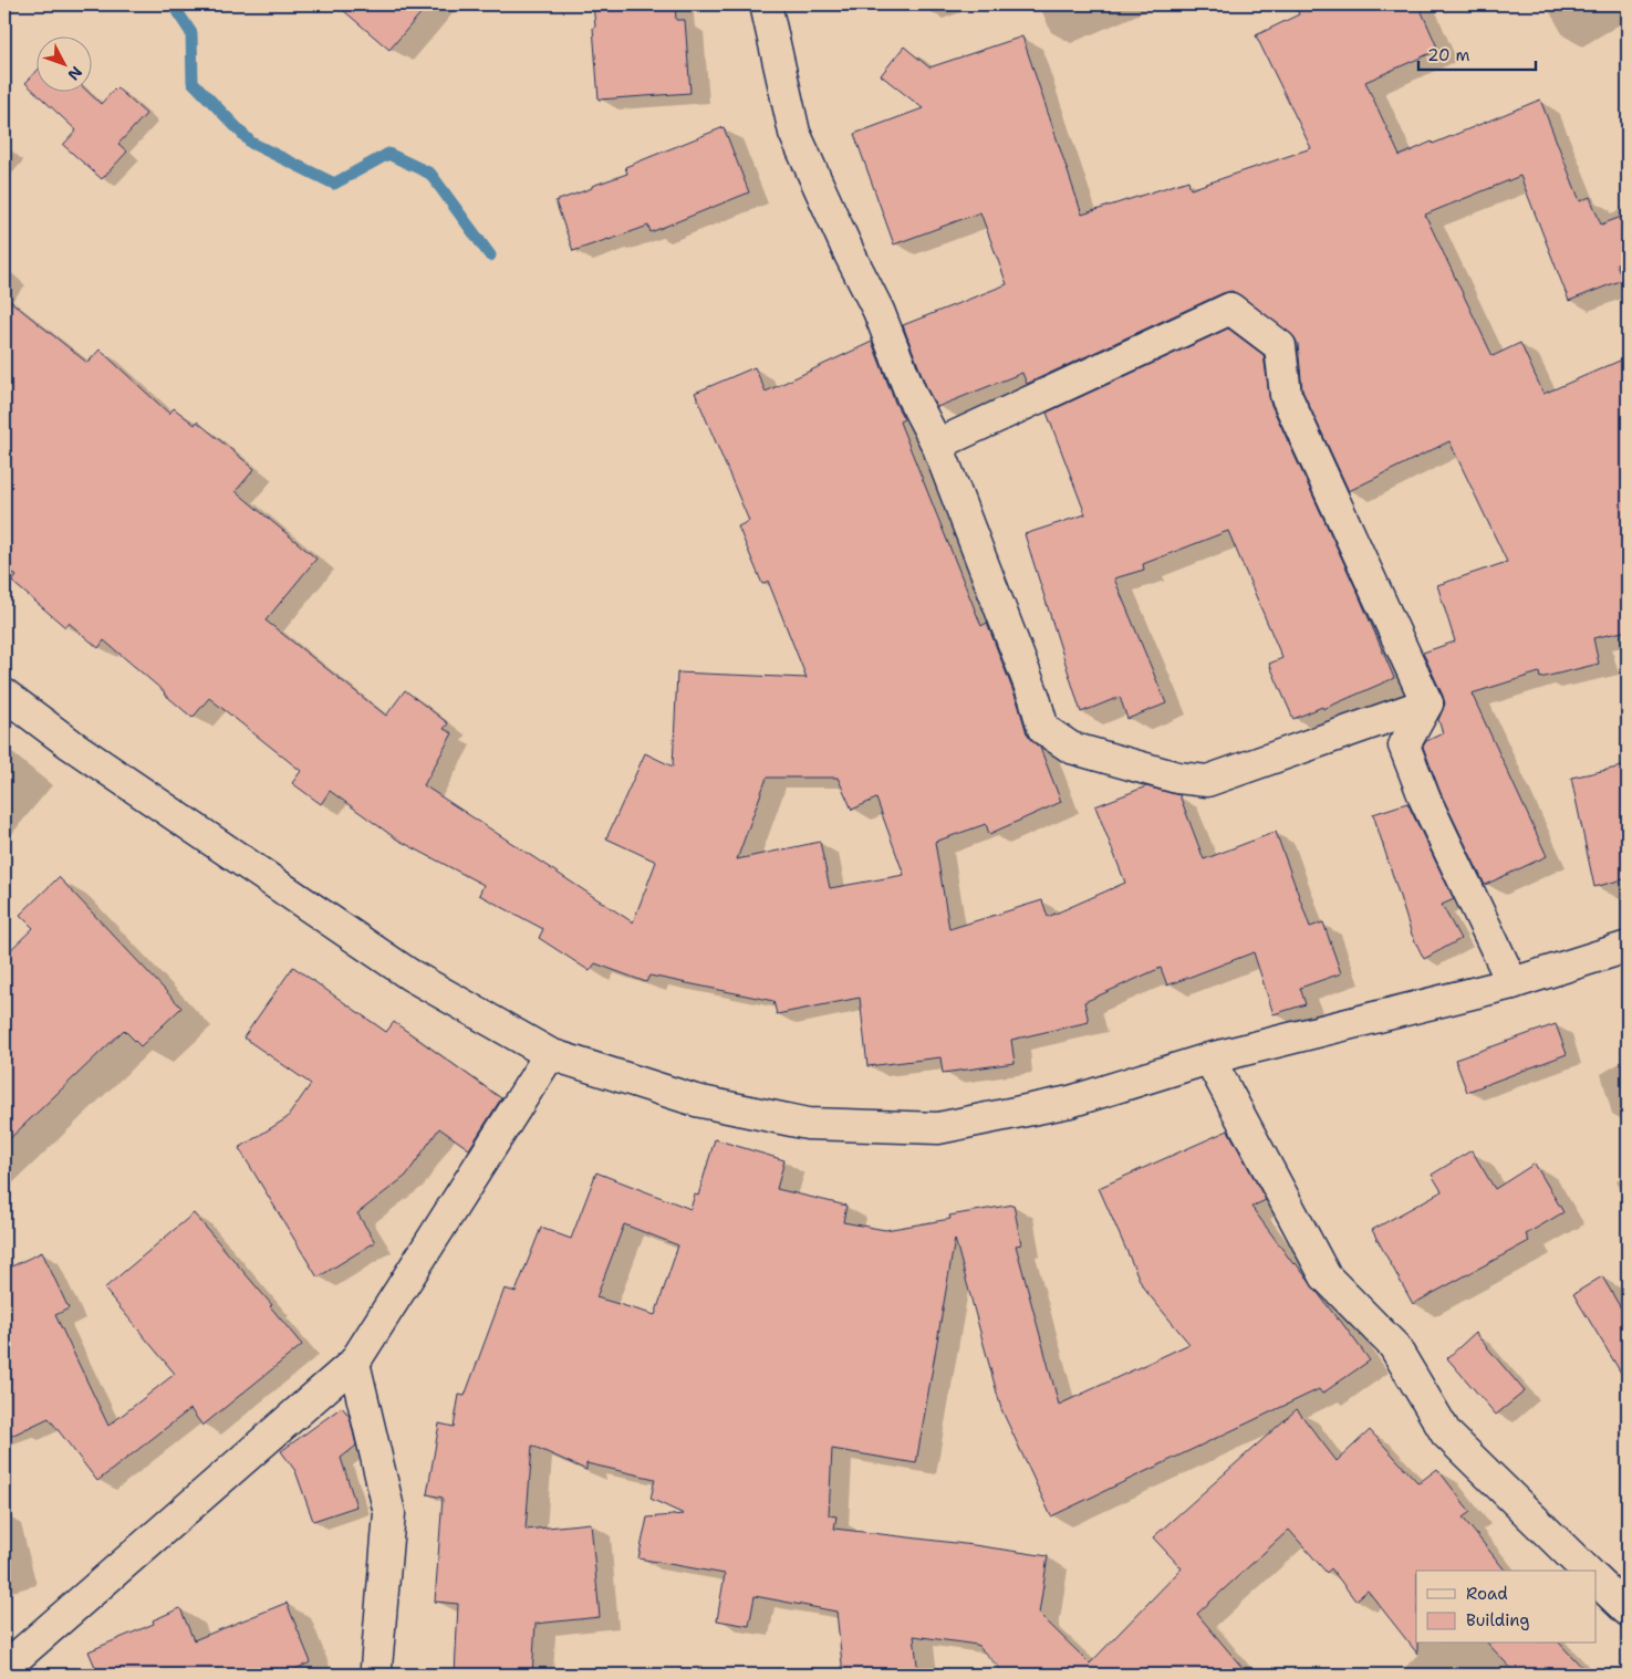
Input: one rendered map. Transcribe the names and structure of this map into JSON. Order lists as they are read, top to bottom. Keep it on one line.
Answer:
{"legend":["Road","Building"],"scale_bar":"20 m","north":"bottom right"}
